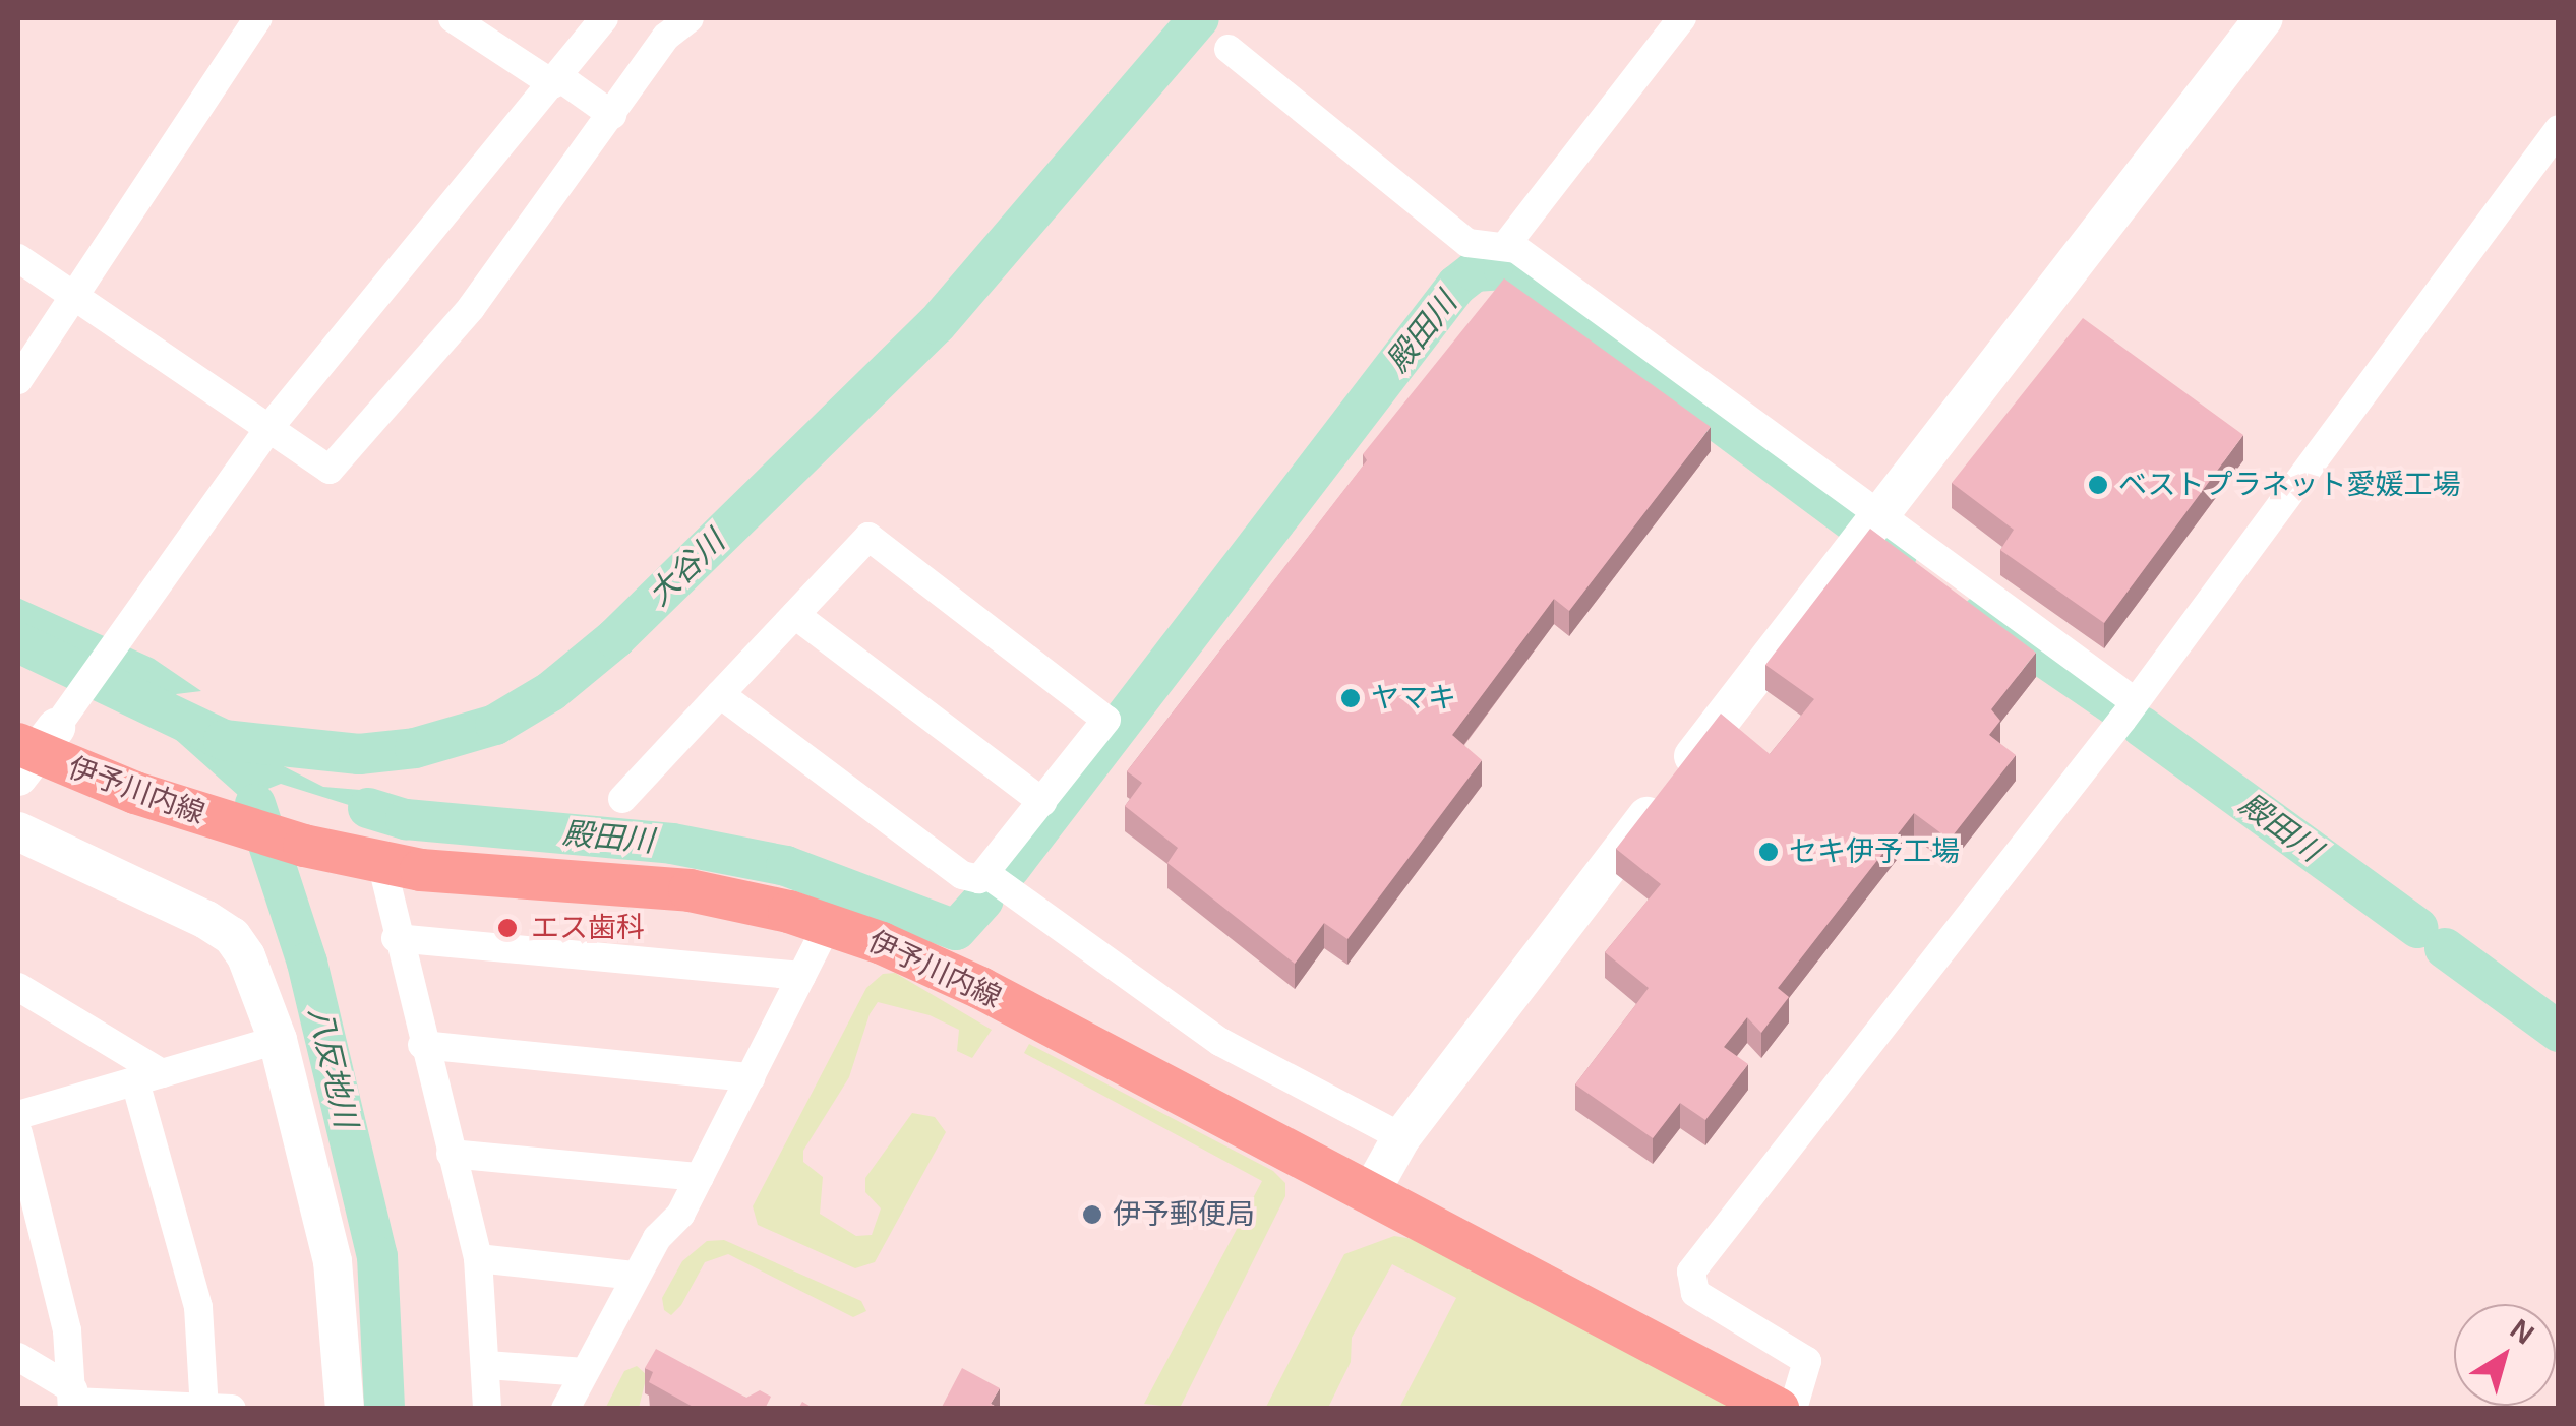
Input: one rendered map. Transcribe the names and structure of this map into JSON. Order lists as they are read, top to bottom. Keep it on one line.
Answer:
{"streets":{"main road":["伊予川内線"]},"water":["殿田川","大谷川","八反地川"],"places":["ベストプラネット愛媛工場","ヤマキ","セキ伊予工場","エス歯科","伊予郵便局"],"north":"top right"}
